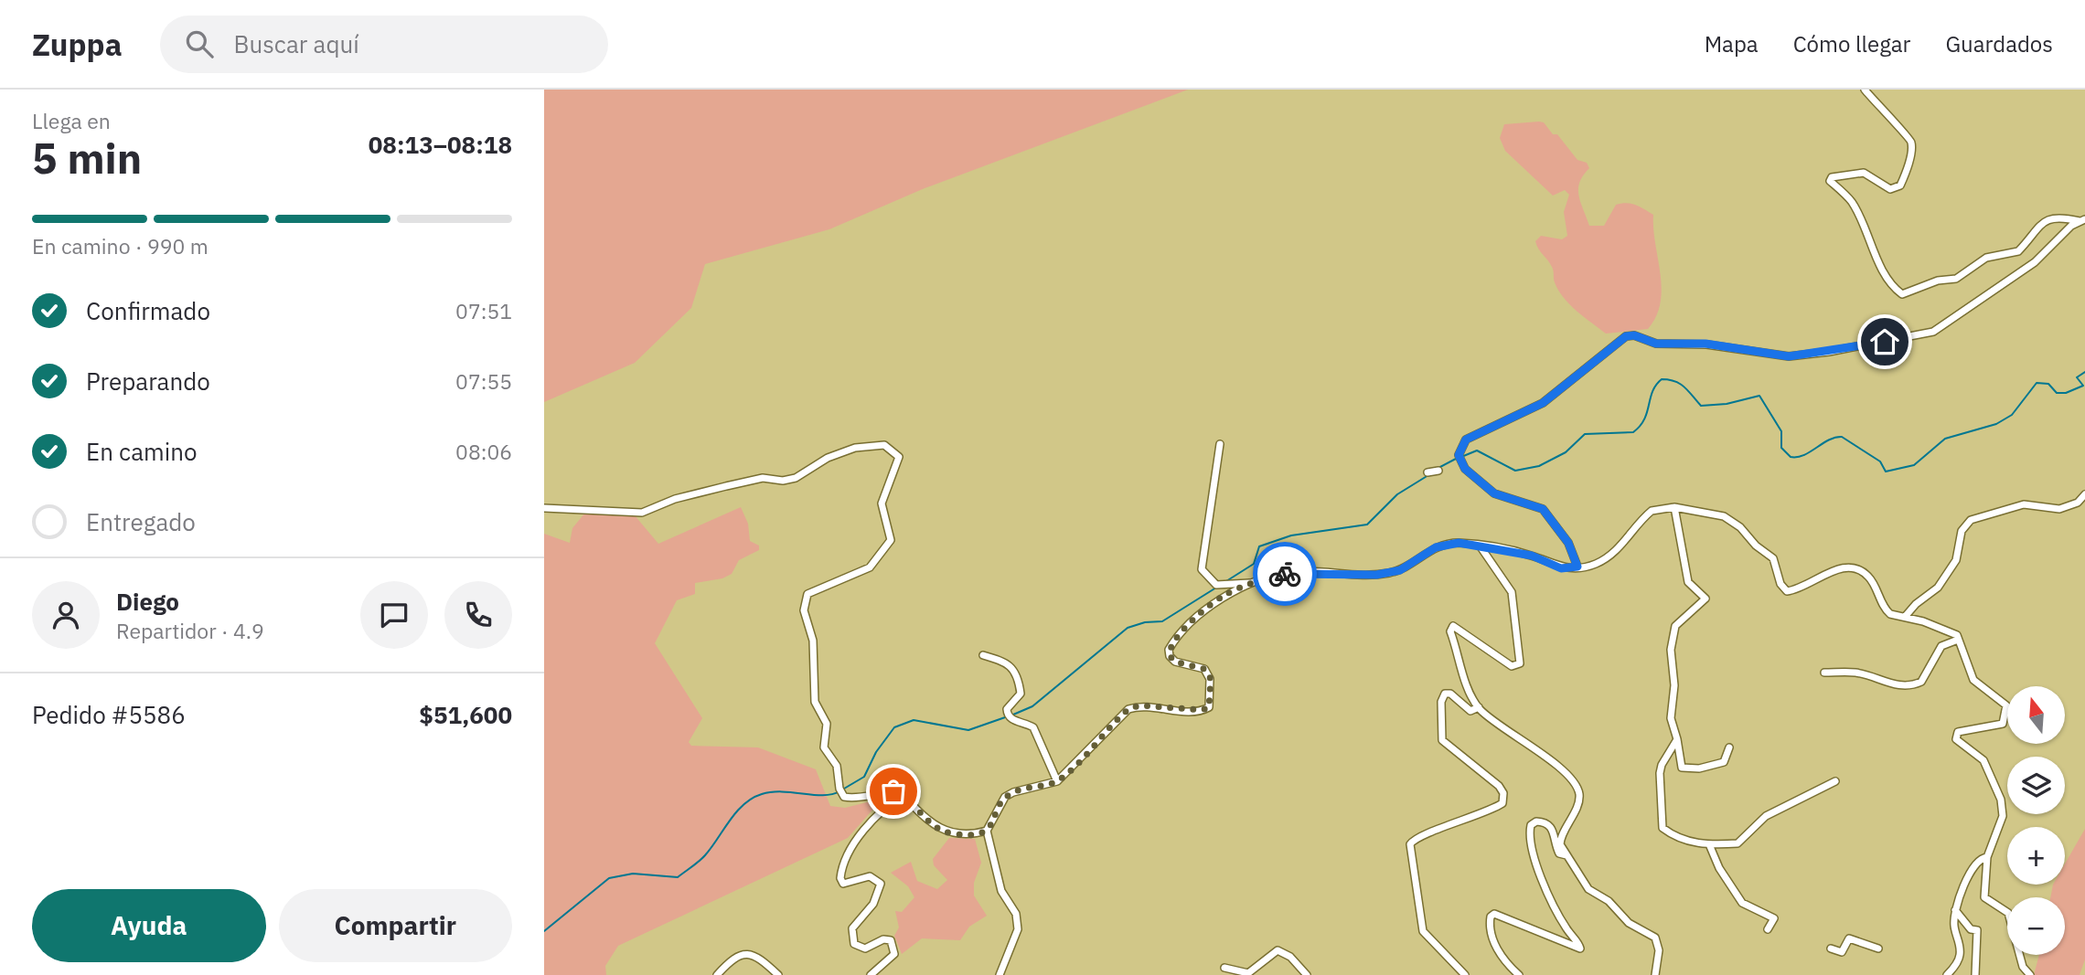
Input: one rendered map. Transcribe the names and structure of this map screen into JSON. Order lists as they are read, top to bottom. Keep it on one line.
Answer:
{"north":"top","page":{"header":"Zuppa","search":"Buscar aquí","nav":["Mapa","Cómo llegar","Guardados"],"heading":["5 min","Llega en","08:13–08:18"],"panel":["Diego","Repartidor · 4.9","Pedido #5586","$51,600"],"bar":"En camino · 990 m","list":[["Confirmado","07:51"],["Preparando","07:55"],["En camino","08:06"],"Entregado"],"map_buttons":["+","−"],"buttons":["Ayuda","Compartir"]}}
